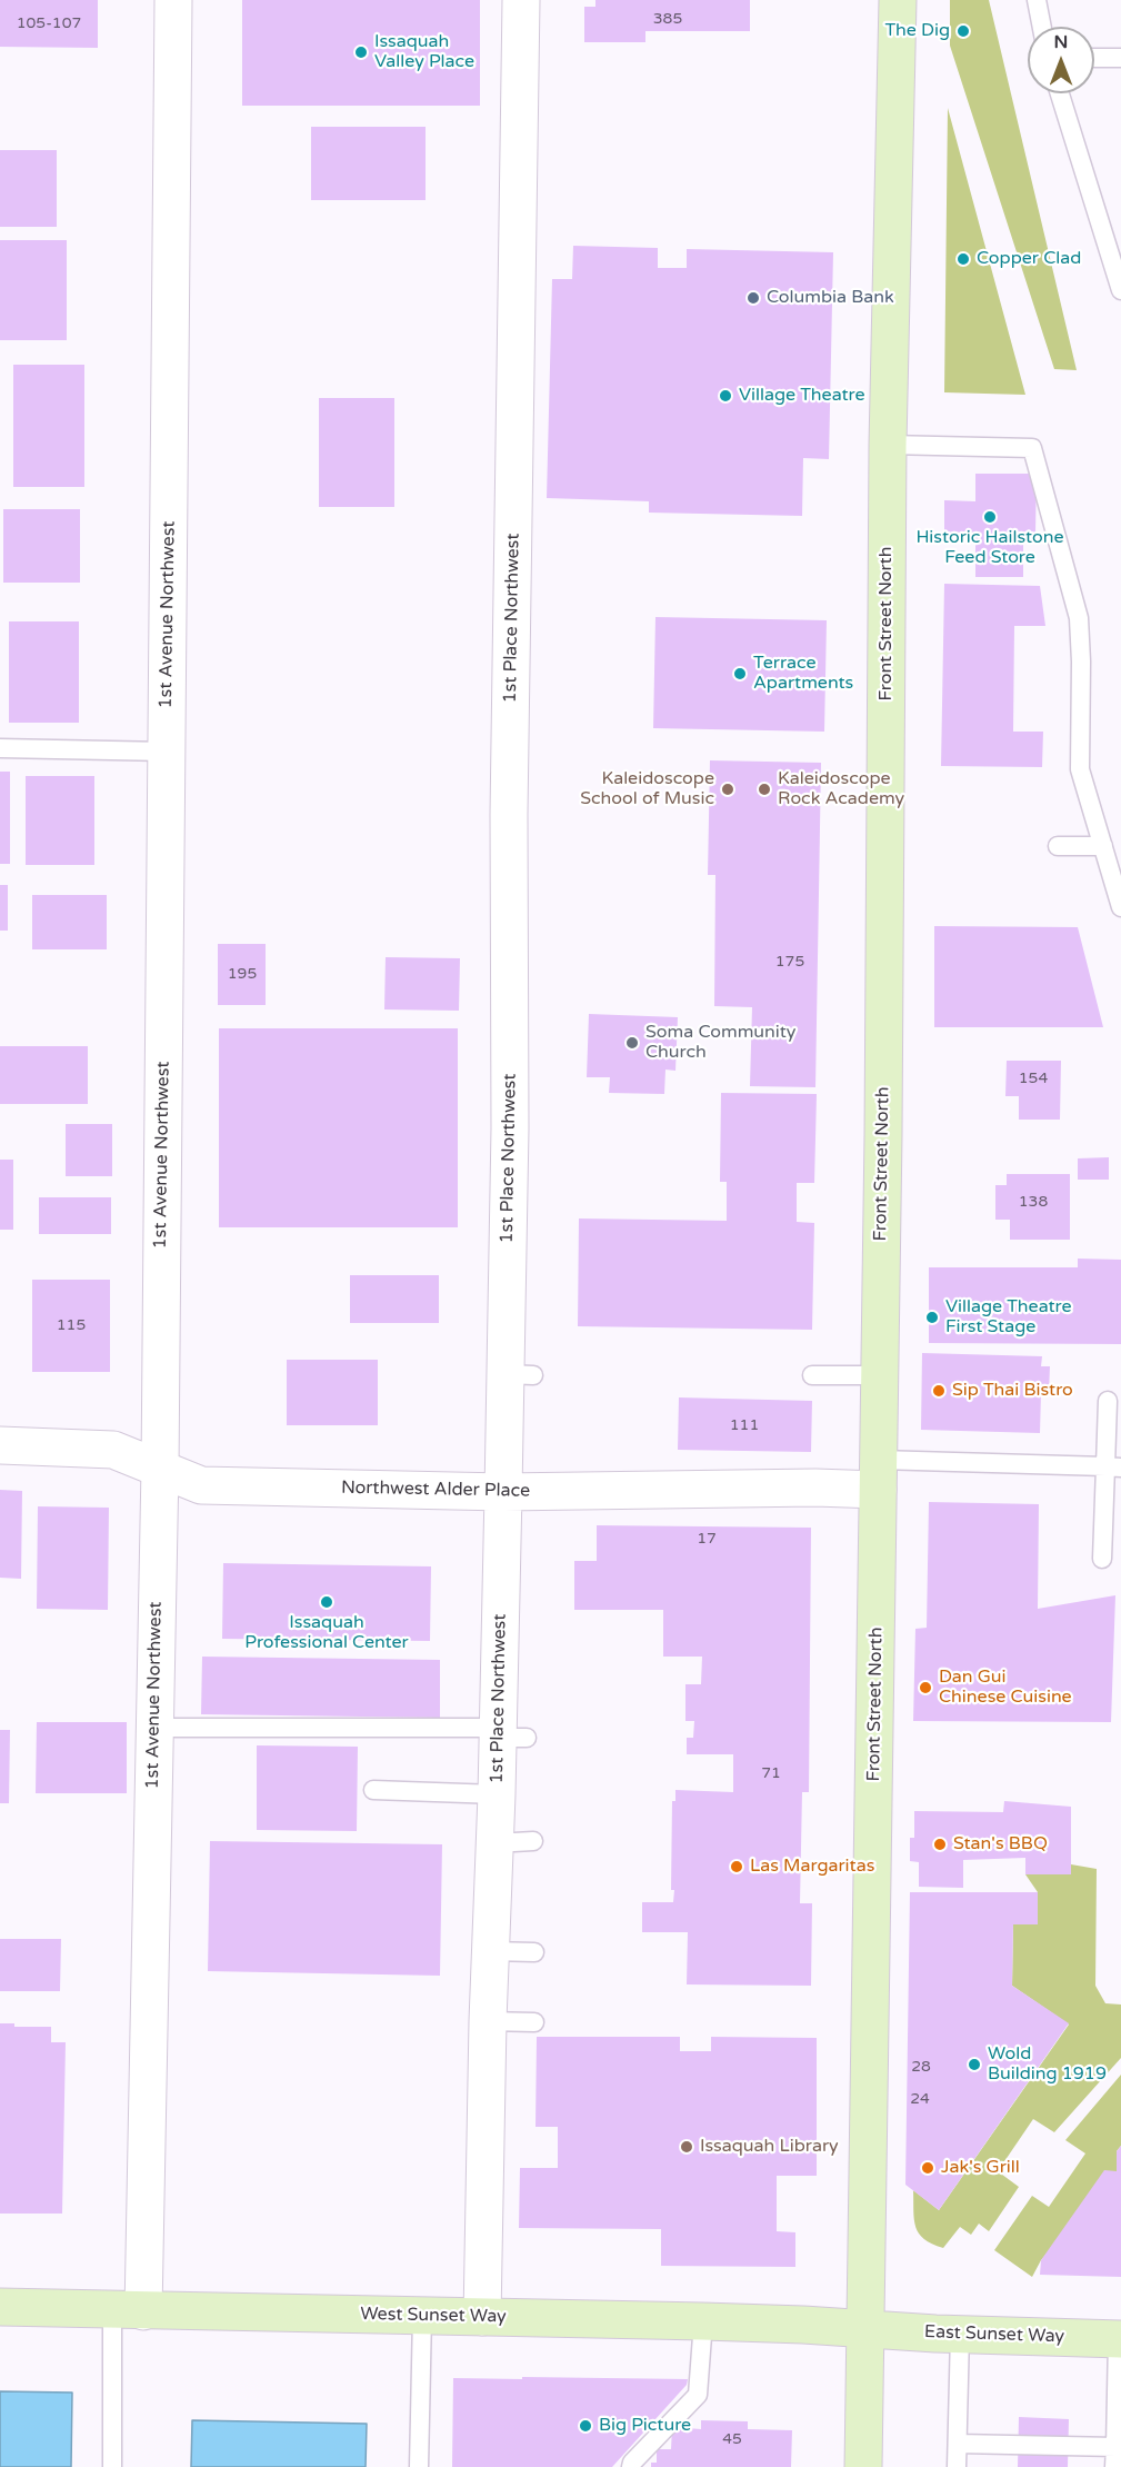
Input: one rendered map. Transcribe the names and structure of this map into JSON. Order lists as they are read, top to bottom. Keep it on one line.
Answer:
{"streets":{"main road":["Front Street North","West Sunset Way","East Sunset Way"],"street":["1st Avenue Northwest","1st Place Northwest","Northwest Alder Place"]},"crossings":[["1st Avenue Northwest","Northwest Alder Place"],["1st Avenue Northwest","West Sunset Way"],["1st Place Northwest","Northwest Alder Place"],["1st Place Northwest","West Sunset Way"],["Front Street North","Northwest Alder Place"],["Front Street North","West Sunset Way"],["Front Street North","East Sunset Way"],["West Sunset Way","East Sunset Way"]],"places":["The Dig","Issaquah Valley Place","Copper Clad","Columbia Bank","Village Theatre","Historic Hailstone Feed Store","Terrace Apartments","Kaleidoscope School of Music","Kaleidoscope Rock Academy","Soma Community Church","Village Theatre First Stage","Sip Thai Bistro","Issaquah Professional Center","Dan Gui Chinese Cuisine","Stan's BBQ","Las Margaritas","Wold Building 1919","Issaquah Library","Jak's Grill","Big Picture"],"house_numbers":["385","105-107","175","195","154","138","115","111","17","71","28","24","45"],"north":"top"}
